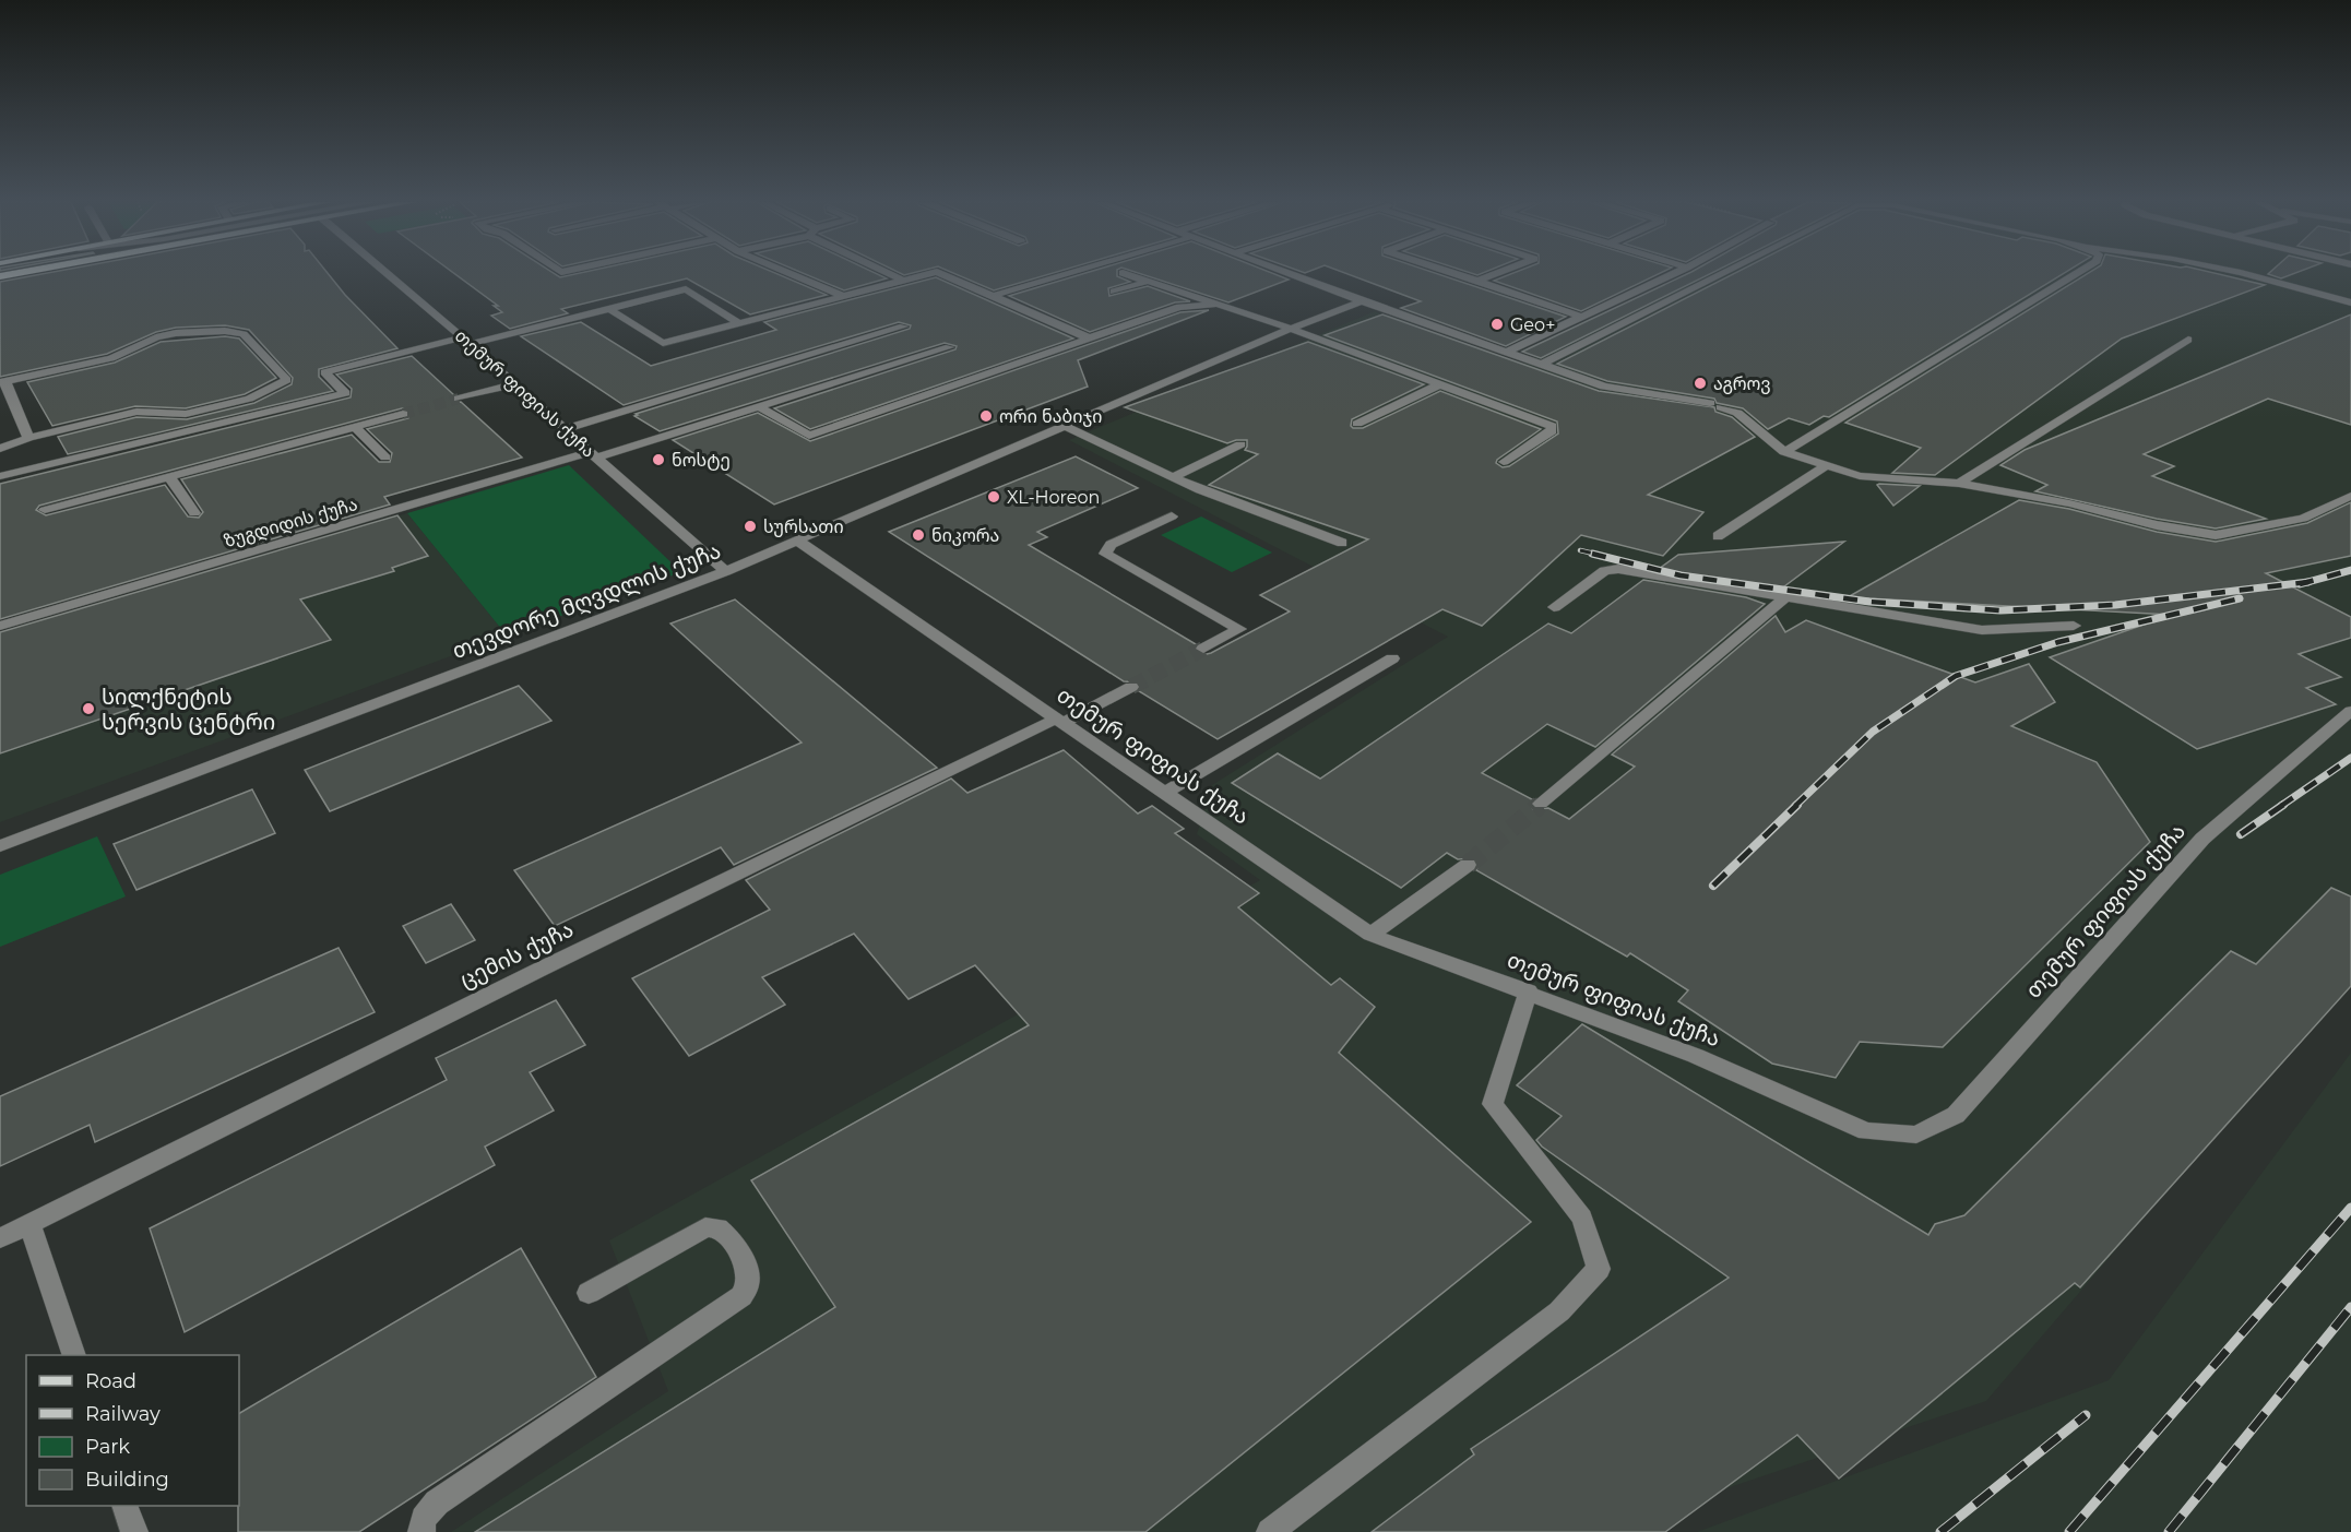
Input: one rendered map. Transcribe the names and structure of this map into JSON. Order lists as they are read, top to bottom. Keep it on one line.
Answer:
{"streets":{"street":["თემურ ფიფიას ქუჩა","ზუგდიდის ქუჩა","თევდორე მღვდლის ქუჩა","ცემის ქუჩა"]},"crossings":[["თემურ ფიფიას ქუჩა","ზუგდიდის ქუჩა"],["თემურ ფიფიას ქუჩა","თევდორე მღვდლის ქუჩა"],["თემურ ფიფიას ქუჩა","ცემის ქუჩა"]],"places":["Geo+","აგროვ","ორი ნაბიჯი","ნოსტე","XL-Horeon","სურსათი","ნიკორა","სილქნეტის სერვის ცენტრი"],"legend":["Road","Railway","Park","Building"]}
